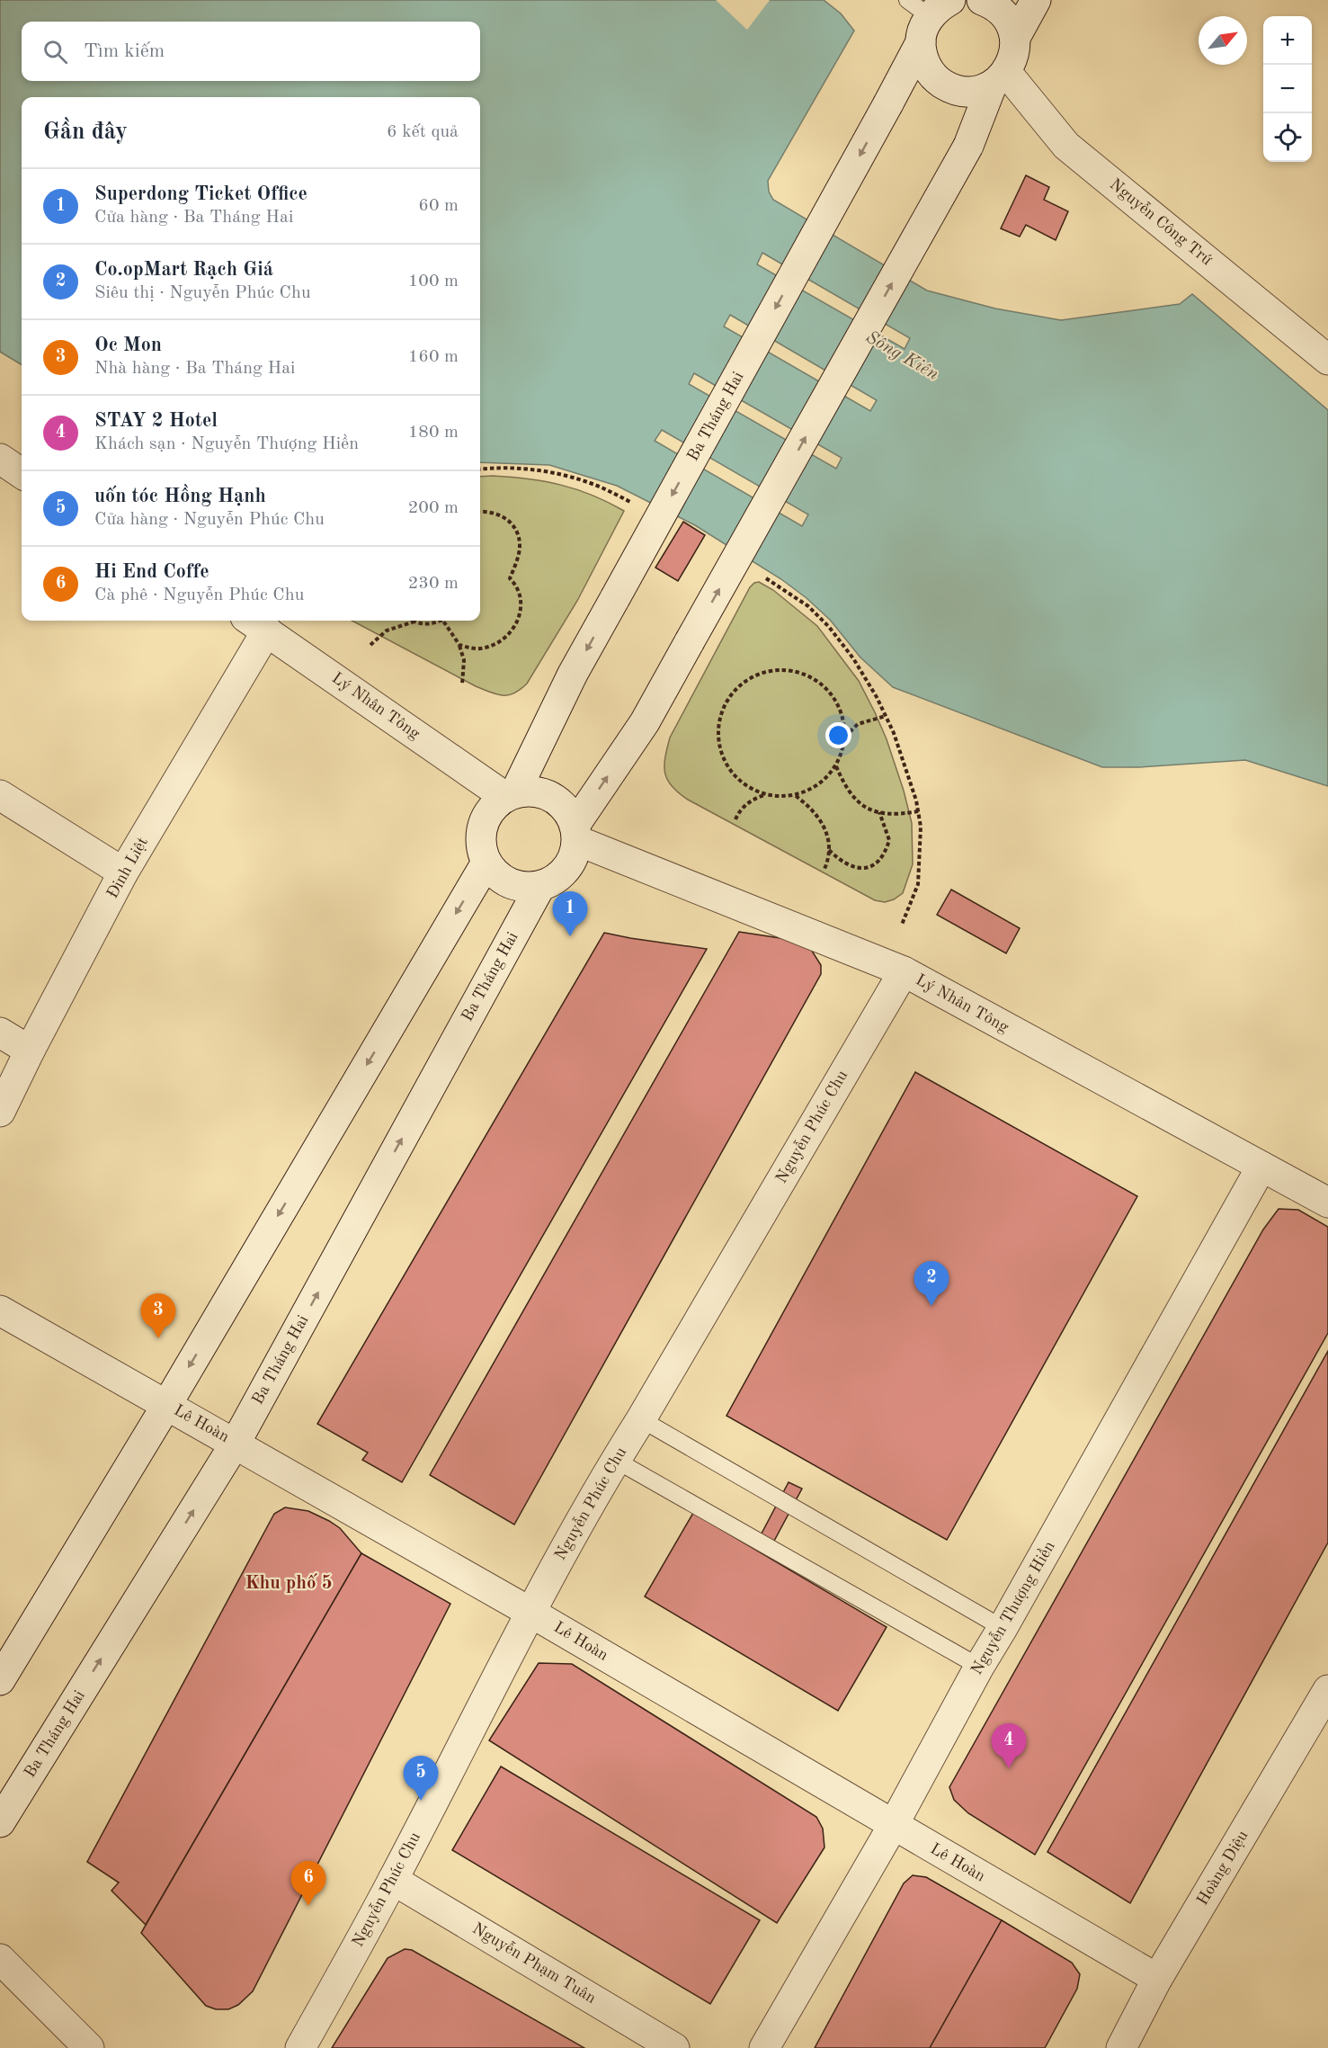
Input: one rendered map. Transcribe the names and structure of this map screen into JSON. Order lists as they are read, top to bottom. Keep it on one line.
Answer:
{"streets":{"street":["Nguyễn Công Trứ","Ba Tháng Hai","Lý Nhân Tông","Đinh Liệt","Nguyễn Phúc Chu","Lê Hoàn","Nguyễn Thượng Hiền","Hoàng Diệu","Nguyễn Phạm Tuân"]},"crossings":[["Ba Tháng Hai","Lý Nhân Tông"],["Ba Tháng Hai","Lê Hoàn"],["Lý Nhân Tông","Đinh Liệt"],["Lý Nhân Tông","Nguyễn Phúc Chu"],["Lý Nhân Tông","Nguyễn Thượng Hiền"],["Nguyễn Phúc Chu","Lê Hoàn"],["Nguyễn Phúc Chu","Nguyễn Phạm Tuân"],["Lê Hoàn","Nguyễn Thượng Hiền"],["Lê Hoàn","Hoàng Diệu"]],"districts":["Khu phố 5"],"water":["Sông Kiên"],"north":"top right","page":{"map_buttons":["+","−"],"search":"Tìm kiếm","heading":["Gần đây","6 kết quả"],"list":[{"mark":"1","name":"Superdong Ticket Office","note":"Cửa hàng · Ba Tháng Hai","value":"60 m"},{"mark":"2","name":"Co.opMart Rạch Giá","note":"Siêu thị · Nguyễn Phúc Chu","value":"100 m"},{"mark":"3","name":"Oc Mon","note":"Nhà hàng · Ba Tháng Hai","value":"160 m"},{"mark":"4","name":"STAY 2 Hotel","note":"Khách sạn · Nguyễn Thượng Hiền","value":"180 m"},{"mark":"5","name":"uốn tóc Hồng Hạnh","note":"Cửa hàng · Nguyễn Phúc Chu","value":"200 m"},{"mark":"6","name":"Hi End Coffe","note":"Cà phê · Nguyễn Phúc Chu","value":"230 m"}],"pins":["1","2","3","4","5","6"]}}
